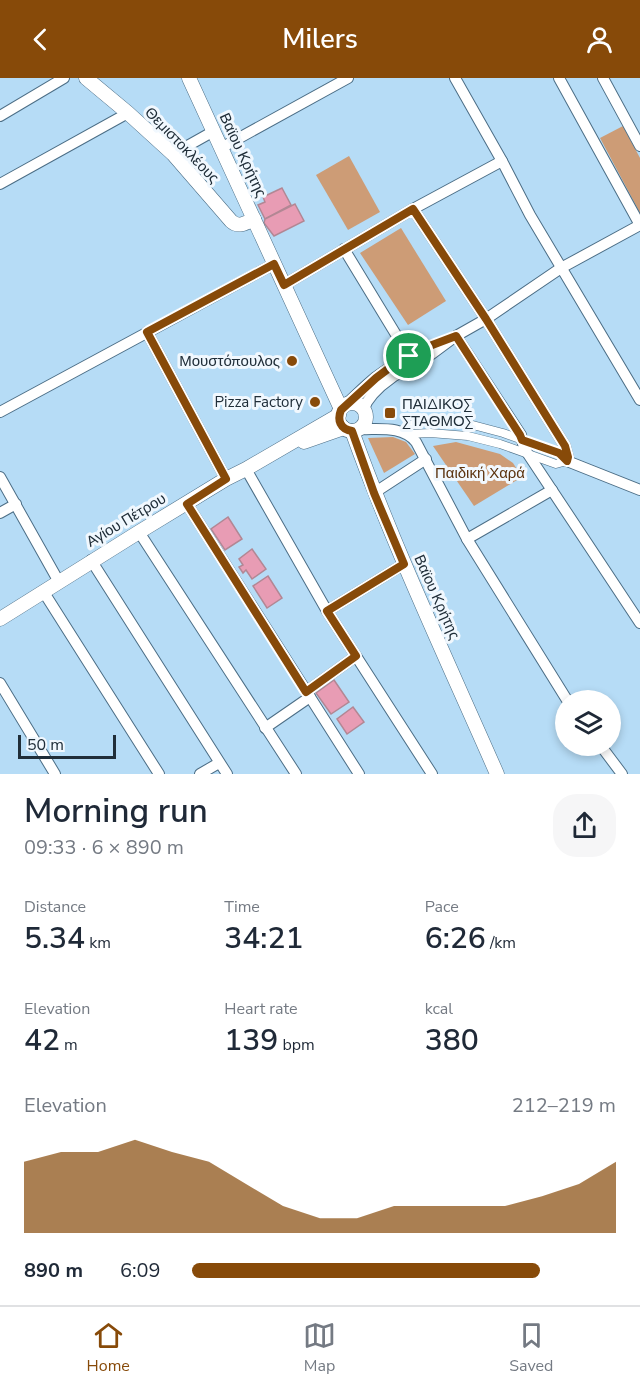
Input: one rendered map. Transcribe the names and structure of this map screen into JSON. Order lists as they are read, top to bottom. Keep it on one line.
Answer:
{"streets":{"street":["Θεμιστοκλέους","Βαϊου Κρήτης","Αγίου Πέτρου"]},"crossings":[["Θεμιστοκλέους","Βαϊου Κρήτης"],["Βαϊου Κρήτης","Αγίου Πέτρου"]],"parks":["Παιδική Χαρά"],"places":{"other":["Μουστόπουλος","Pizza Factory"],"transit":["ΠΑΙΔΙΚΟΣ ΣΤΑΘΜΟΣ"]},"scale_bar":"50 m","page":{"header":"Milers","scale":"50 m","heading":["Morning run","09:33 · 6 × 890 m"],"stats":[["Distance","5.34 km"],["Time","34:21"],["Pace","6:26 /km"],["Elevation","42 m"],["Heart rate","139 bpm"],["kcal","380"]],"chart":["Elevation","212–219 m"],"list":[{"name":"890 m","note":"6:09"}],"tabs":["Home","Map","Saved"]}}
